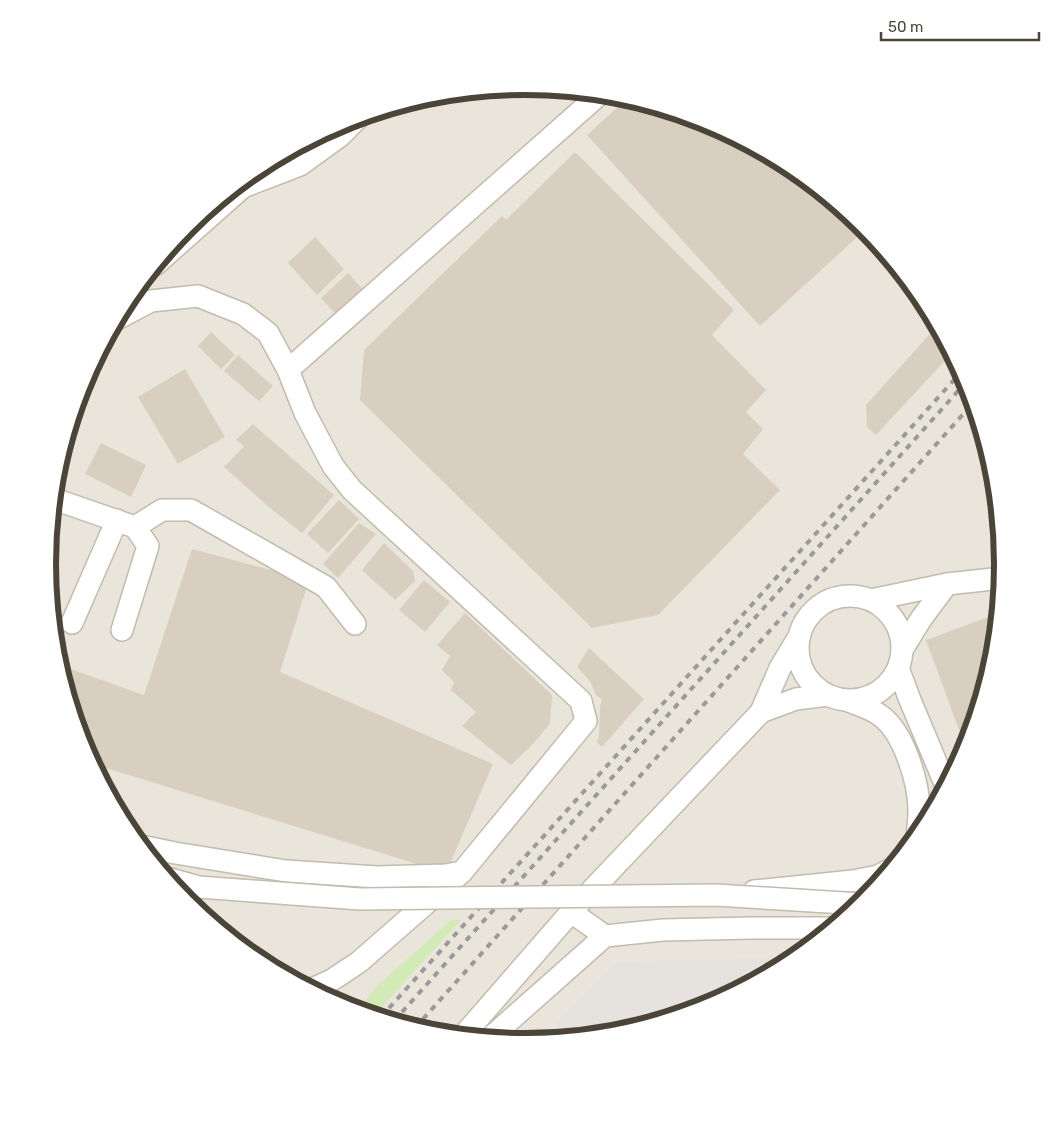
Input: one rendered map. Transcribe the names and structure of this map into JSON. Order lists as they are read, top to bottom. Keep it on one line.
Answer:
{"scale_bar":"50 m"}
